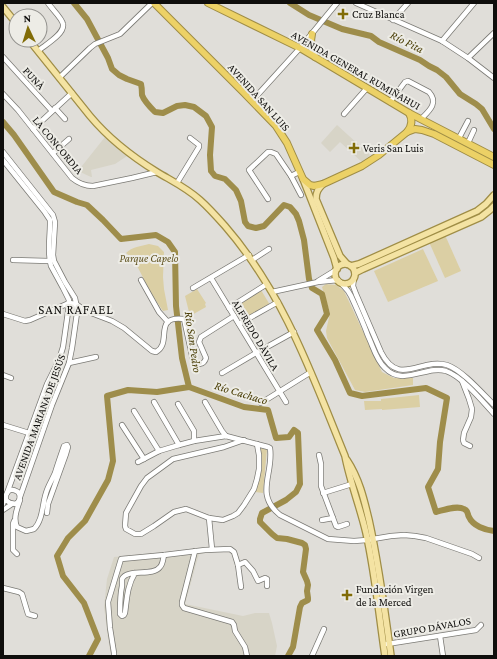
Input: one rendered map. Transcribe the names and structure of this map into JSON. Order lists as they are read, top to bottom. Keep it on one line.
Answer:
{"streets":{"highway":["AVENIDA GENERAL RUMIÑAHUI","AVENIDA SAN LUIS"],"street":["PUNÀ","LA CONCORDIA","ALFREDO DÀVILA","AVENIDA MARIANA DE JESÚS","GRUPO DÁVALOS"]},"districts":["SAN RAFAEL"],"water":["Río Pita","Río San Pedro","Río Cachaco"],"parks":["Parque Capelo"],"places":{"health":["Cruz Blanca","Veris San Luis","Fundación Virgen de la Merced"]},"north":"top"}
